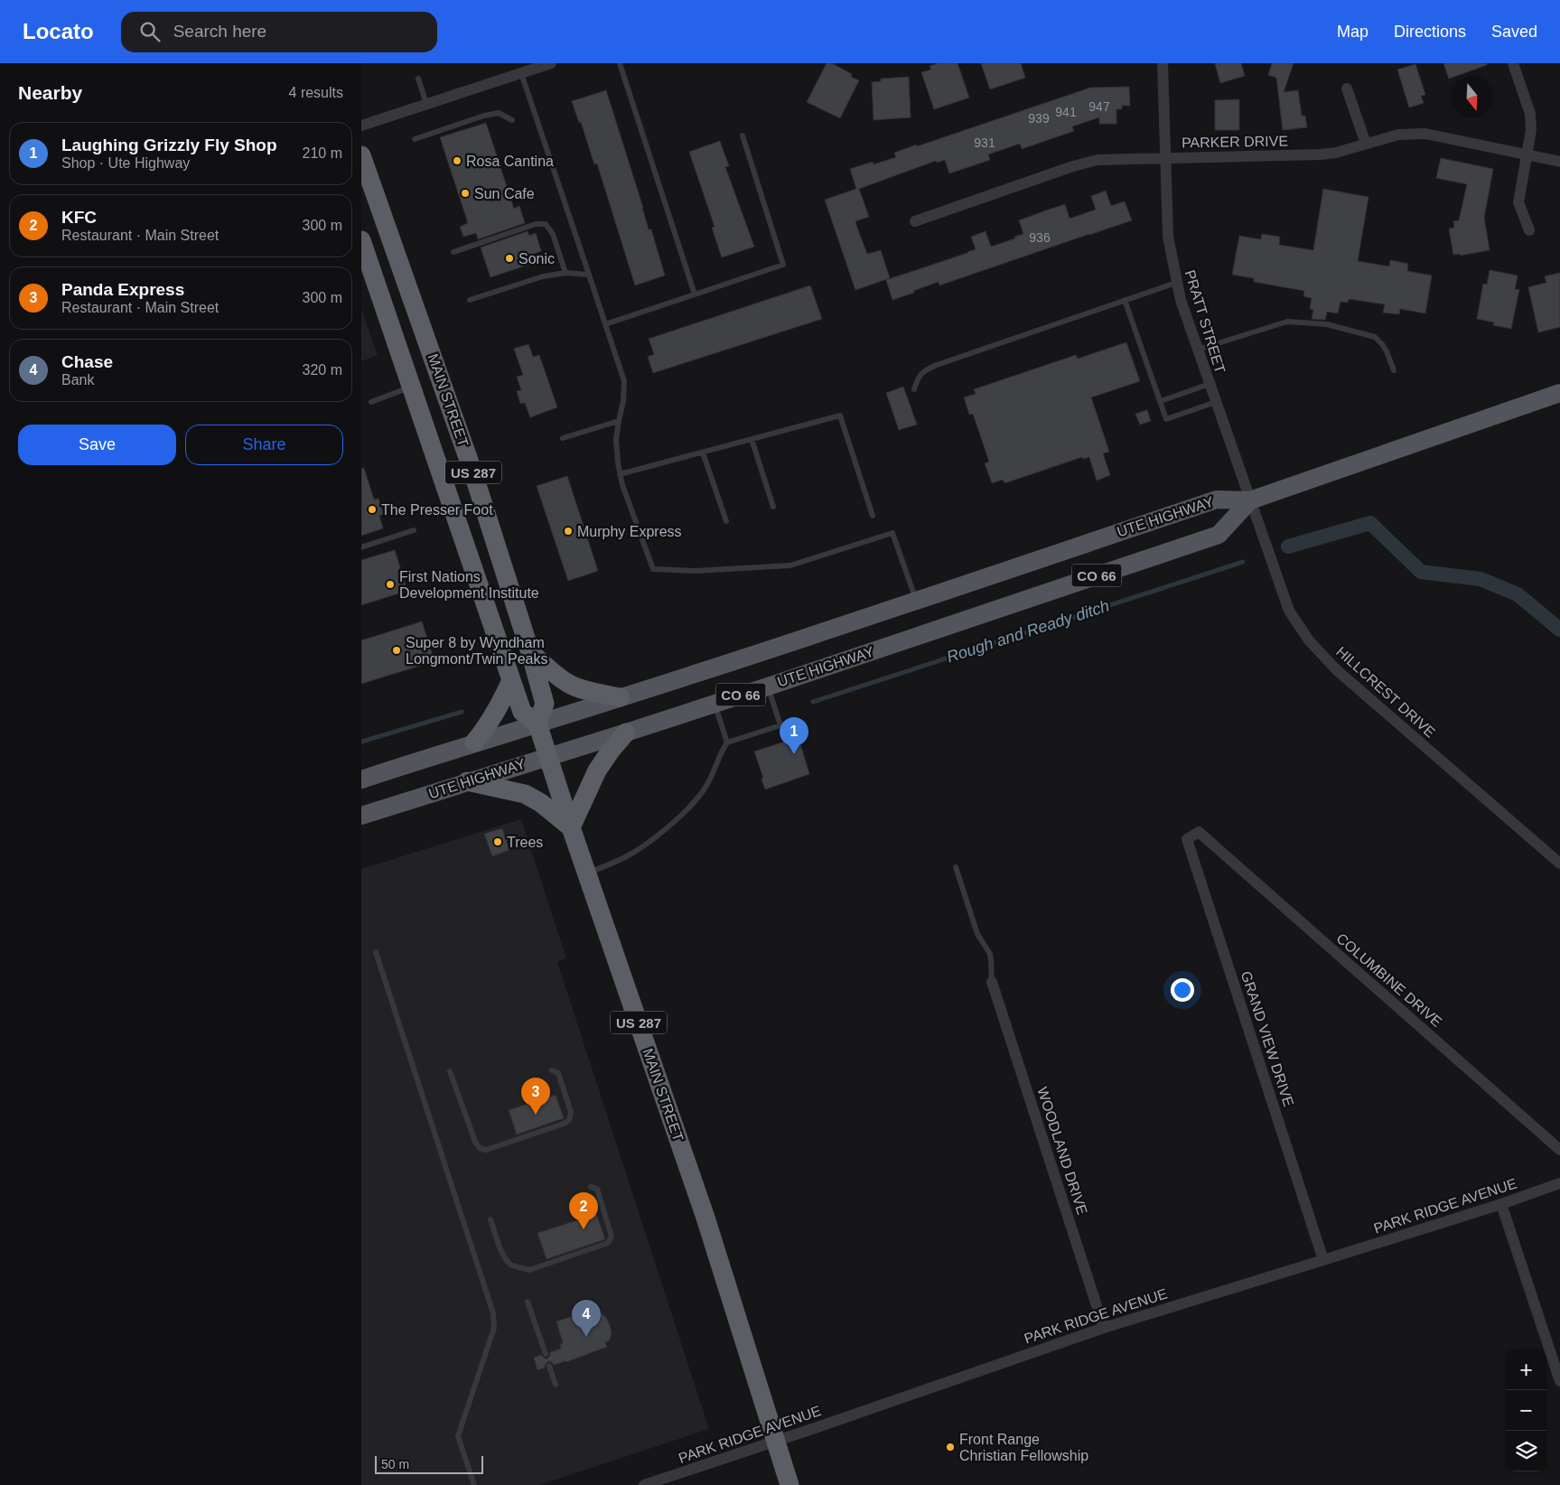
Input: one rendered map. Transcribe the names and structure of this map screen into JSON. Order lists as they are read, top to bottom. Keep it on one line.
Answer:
{"streets":{"highway":["MAIN STREET","US 287"],"main road":["UTE HIGHWAY","CO 66"],"street":["PARKER DRIVE","PRATT STREET","HILLCREST DRIVE","COLUMBINE DRIVE","GRAND VIEW DRIVE","WOODLAND DRIVE","PARK RIDGE AVENUE"]},"crossings":[["PARKER DRIVE","PRATT STREET"],["PRATT STREET","UTE HIGHWAY"],["PRATT STREET","HILLCREST DRIVE"],["MAIN STREET","US 287"],["MAIN STREET","UTE HIGHWAY"],["MAIN STREET","PARK RIDGE AVENUE"],["US 287","PARK RIDGE AVENUE"],["UTE HIGHWAY","HILLCREST DRIVE"],["COLUMBINE DRIVE","GRAND VIEW DRIVE"],["GRAND VIEW DRIVE","PARK RIDGE AVENUE"],["WOODLAND DRIVE","PARK RIDGE AVENUE"]],"water":["Rough and Ready ditch"],"places":["Rosa Cantina","Sun Cafe","Sonic","The Presser Foot","Murphy Express","First Nations Development Institute","Super 8 by Wyndham Longmont/Twin Peaks","Trees","Front Range Christian Fellowship"],"house_numbers":["947","941","939","931","936"],"scale_bar":"50 m","north":"bottom","page":{"header":"Locato","search":"Search here","nav":["Map","Directions","Saved"],"heading":["Nearby","4 results"],"list":[{"mark":"1","name":"Laughing Grizzly Fly Shop","note":"Shop · Ute Highway","value":"210 m"},{"mark":"2","name":"KFC","note":"Restaurant · Main Street","value":"300 m"},{"mark":"3","name":"Panda Express","note":"Restaurant · Main Street","value":"300 m"},{"mark":"4","name":"Chase","note":"Bank","value":"320 m"}],"buttons":["Save","Share"],"pins":["1","3","2","4"],"map_buttons":["+","−"],"scale":"50 m"}}
